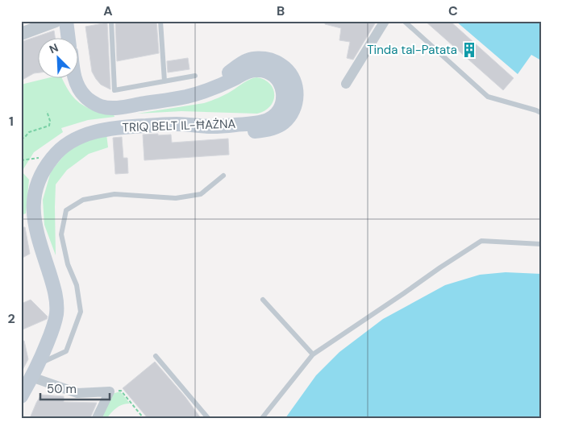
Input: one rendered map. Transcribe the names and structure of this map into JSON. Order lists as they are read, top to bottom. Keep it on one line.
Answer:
{"streets":{"main road":["TRIQ BELT IL-ĦAŻNA"]},"places":{"building":["Tinda tal-Patata"]},"scale_bar":"50 m","north":"top left","grid":{"columns":["A","B","C"],"rows":["1","2"]}}
